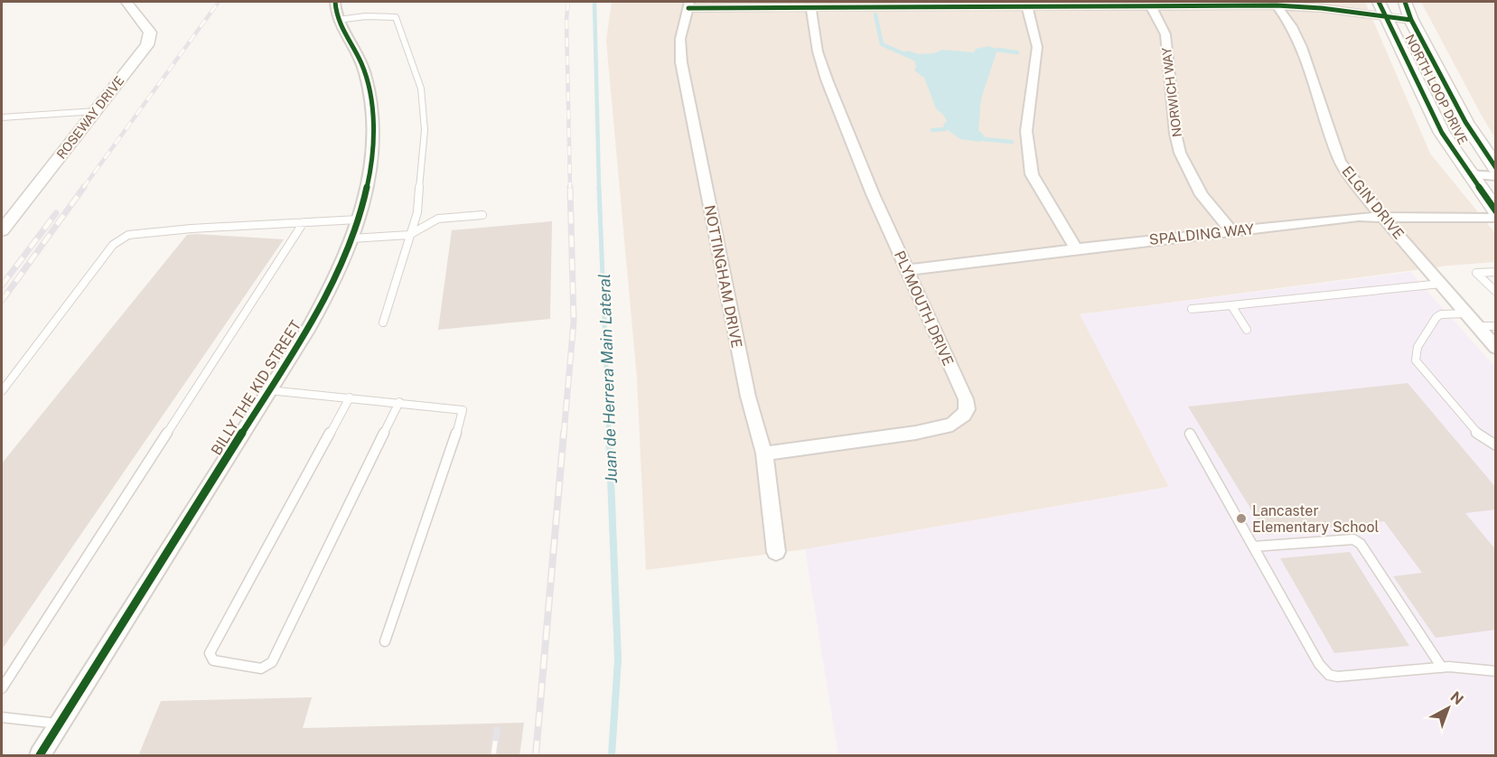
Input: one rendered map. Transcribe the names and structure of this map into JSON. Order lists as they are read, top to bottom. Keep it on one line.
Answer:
{"streets":{"main road":["NORTH LOOP DRIVE"],"street":["NORWICH WAY","ROSEWAY DRIVE","ELGIN DRIVE","SPALDING WAY","NOTTINGHAM DRIVE","PLYMOUTH DRIVE","BILLY THE KID STREET"]},"crossings":[["NORWICH WAY","SPALDING WAY"],["ELGIN DRIVE","SPALDING WAY"],["SPALDING WAY","PLYMOUTH DRIVE"],["NOTTINGHAM DRIVE","PLYMOUTH DRIVE"]],"water":["Juan de Herrera Main Lateral"],"places":["Lancaster Elementary School"],"north":"top right"}
